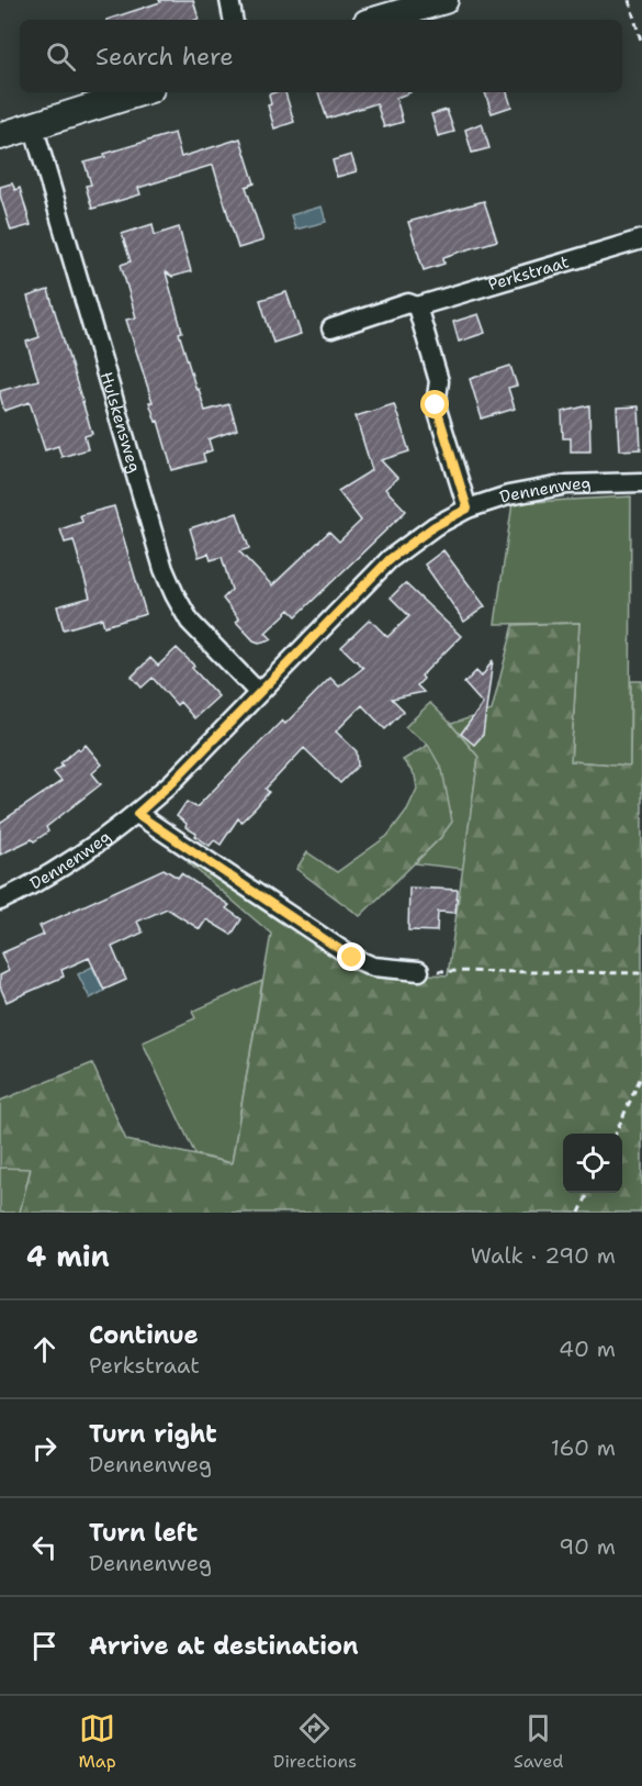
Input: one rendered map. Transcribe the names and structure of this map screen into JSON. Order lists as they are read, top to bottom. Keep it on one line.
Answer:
{"streets":{"street":["Perkstraat","Hulskensweg","Dennenweg"]},"crossings":[["Hulskensweg","Dennenweg"]],"page":{"search":"Search here","heading":["4 min","Walk · 290 m"],"list":[["Continue","Perkstraat","40 m"],["Turn right","Dennenweg","160 m"],["Turn left","Dennenweg","90 m"],"Arrive at destination"],"nav":["Map","Directions","Saved"]}}
